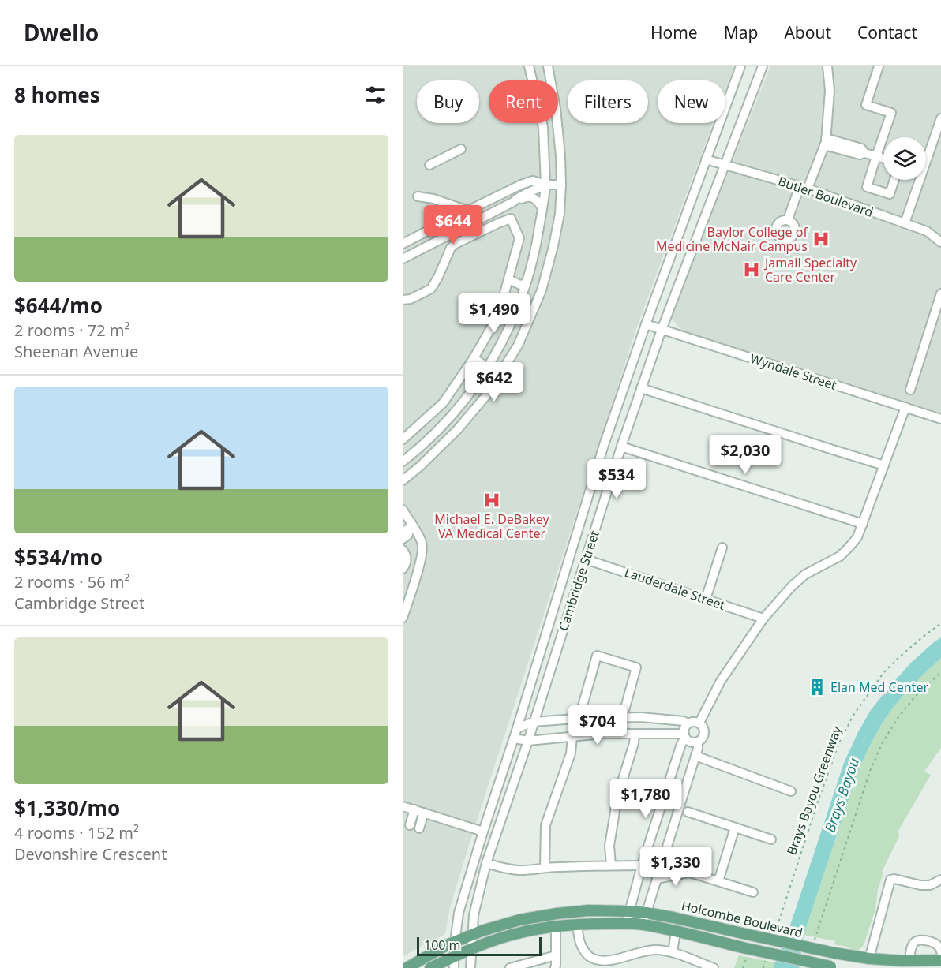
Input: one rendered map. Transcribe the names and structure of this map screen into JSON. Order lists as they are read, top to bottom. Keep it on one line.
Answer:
{"streets":{"main road":["Holcombe Boulevard"],"street":["Butler Boulevard","Wyndale Street","Cambridge Street","Lauderdale Street"],"path":["Brays Bayou Greenway"]},"crossings":[["Butler Boulevard","Cambridge Street"],["Wyndale Street","Cambridge Street"],["Cambridge Street","Lauderdale Street"],["Cambridge Street","Holcombe Boulevard"]],"water":["Brays Bayou"],"places":{"hospital":["Baylor College of Medicine McNair Campus","Jamail Specialty Care Center","Michael E. DeBakey VA Medical Center"],"building":["Elan Med Center"]},"scale_bar":"100 m","page":{"header":"Dwello","nav":["Home","Map","About","Contact"],"heading":"8 homes","chip":["Buy","Rent","Filters","New"],"list":[{"name":"$644/mo","note":"2 rooms · 72 m² · Sheenan Avenue"},{"name":"$534/mo","note":"2 rooms · 56 m² · Cambridge Street"},{"name":"$1,330/mo","note":"4 rooms · 152 m² · Devonshire Crescent"}],"price":["$644","$1,490","$642","$2,030","$534","$704","$1,780","$1,330"],"scale":"100 m"}}
